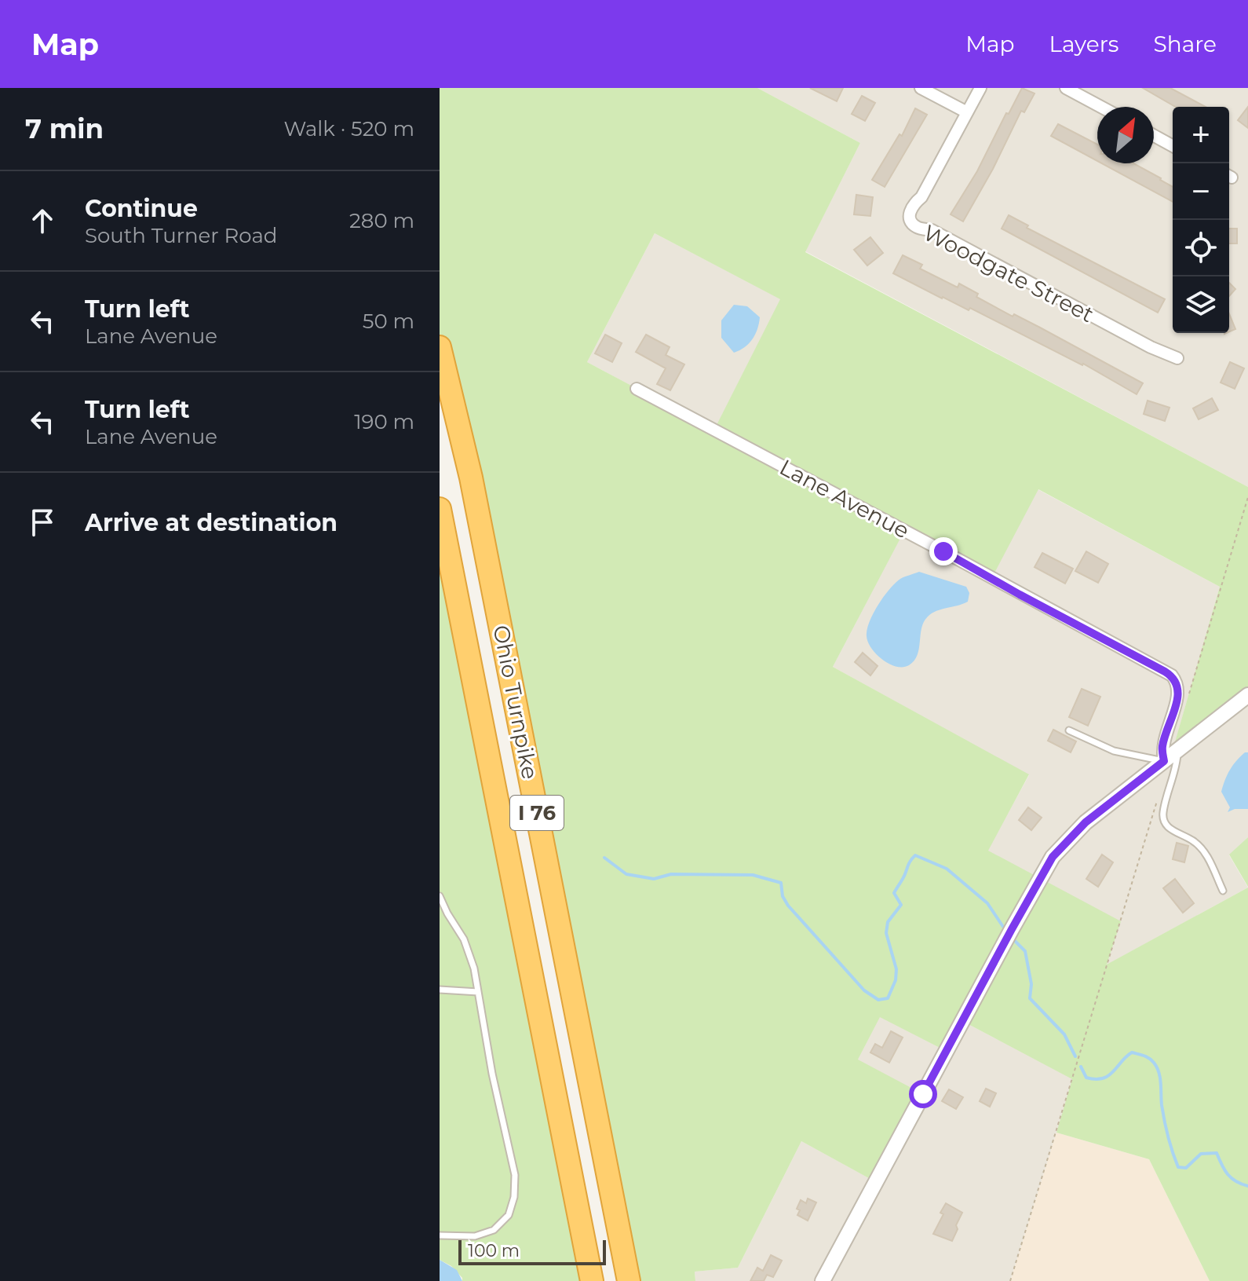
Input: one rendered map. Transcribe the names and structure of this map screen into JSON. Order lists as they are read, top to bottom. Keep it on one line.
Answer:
{"streets":{"highway":["Ohio Turnpike","I 76"],"street":["Woodgate Street","Lane Avenue"]},"scale_bar":"100 m","north":"top right","page":{"header":"Map","nav":["Map","Layers","Share"],"heading":["7 min","Walk · 520 m"],"map_buttons":["+","−"],"list":[["Continue","South Turner Road","280 m"],["Turn left","Lane Avenue","50 m"],["Turn left","Lane Avenue","190 m"],"Arrive at destination"],"scale":"100 m"}}
